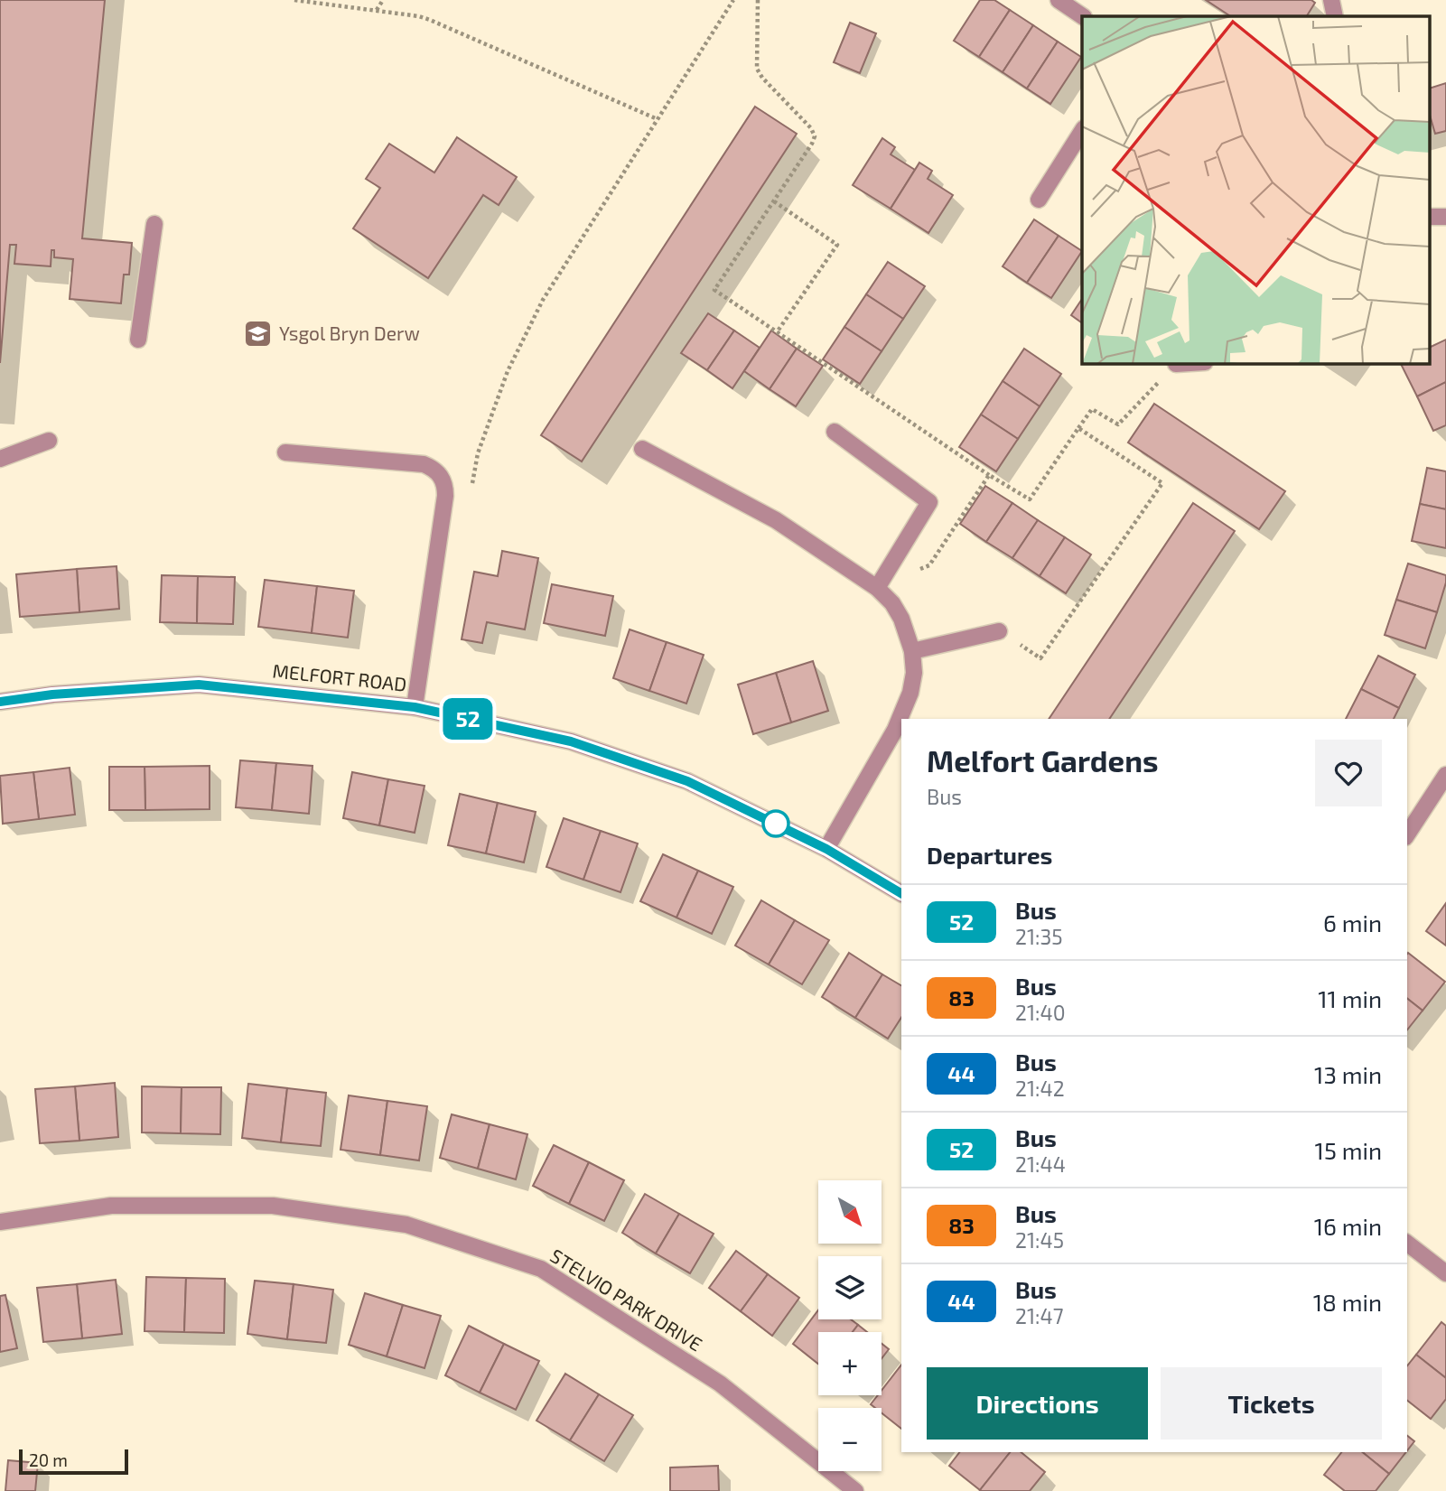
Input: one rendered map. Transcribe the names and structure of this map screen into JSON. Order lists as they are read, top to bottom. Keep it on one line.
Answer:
{"streets":{"street":["MELFORT ROAD","STELVIO PARK DRIVE"]},"places":{"school or university":["Ysgol Bryn Derw"]},"lines":["bus line 52"],"scale_bar":"20 m","north":"bottom right","page":{"on_map":"52","heading":[["Melfort Gardens","Bus"],"Departures"],"list":[{"mark":"52","name":"Bus","note":"21:35","value":"6 min"},{"mark":"83","name":"Bus","note":"21:40","value":"11 min"},{"mark":"44","name":"Bus","note":"21:42","value":"13 min"},{"mark":"52","name":"Bus","note":"21:44","value":"15 min"},{"mark":"83","name":"Bus","note":"21:45","value":"16 min"},{"mark":"44","name":"Bus","note":"21:47","value":"18 min"}],"map_buttons":["+","−"],"buttons":["Directions","Tickets"],"scale":"20 m"}}
